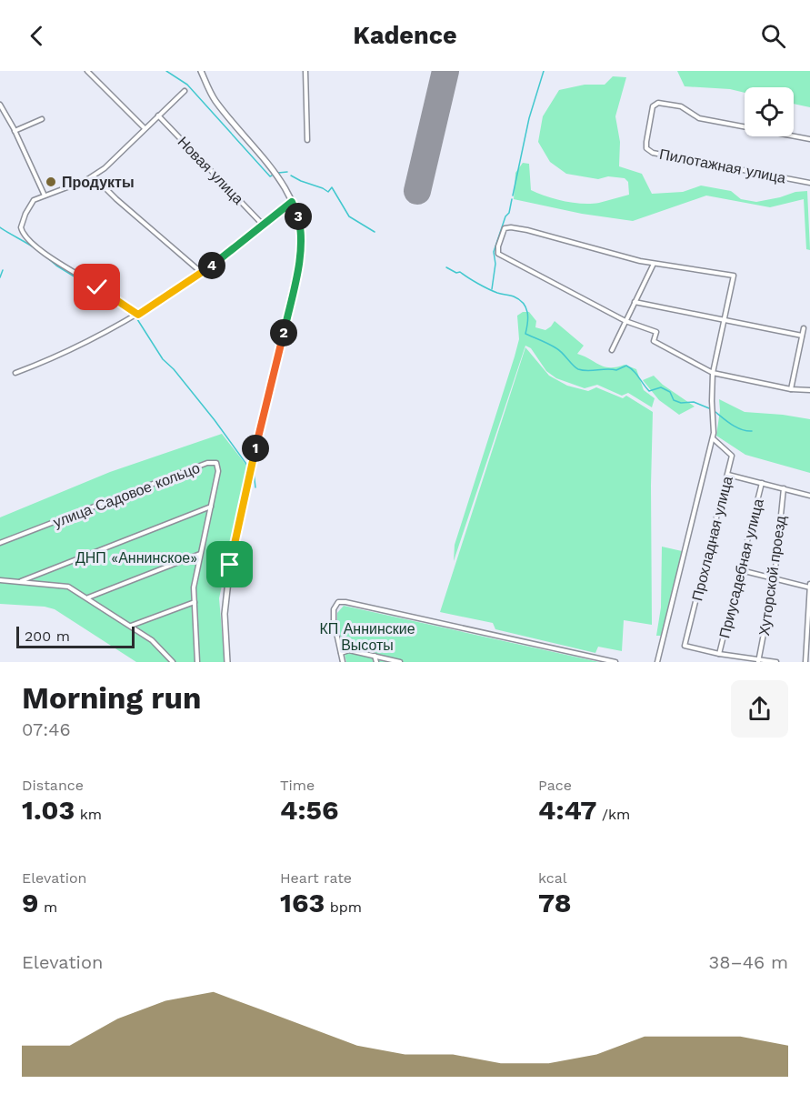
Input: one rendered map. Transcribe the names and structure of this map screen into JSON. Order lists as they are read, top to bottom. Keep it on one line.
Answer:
{"streets":{"street":["Пилотажная улица","Новая улица","улица Садовое кольцо","Прохладная улица","Приусадебная улица","Хуторской проезд"]},"crossings":[["Прохладная улица","Приусадебная улица"]],"parks":["ДНП «Аннинское»","КП Аннинские Высоты"],"places":["Продукты"],"scale_bar":"200 m","page":{"header":"Kadence","pins":["3","4","2","1"],"scale":"200 m","heading":["Morning run","07:46"],"stats":[["Distance","1.03 km"],["Time","4:56"],["Pace","4:47 /km"],["Elevation","9 m"],["Heart rate","163 bpm"],["kcal","78"]],"chart":["Elevation","38–46 m"]}}
